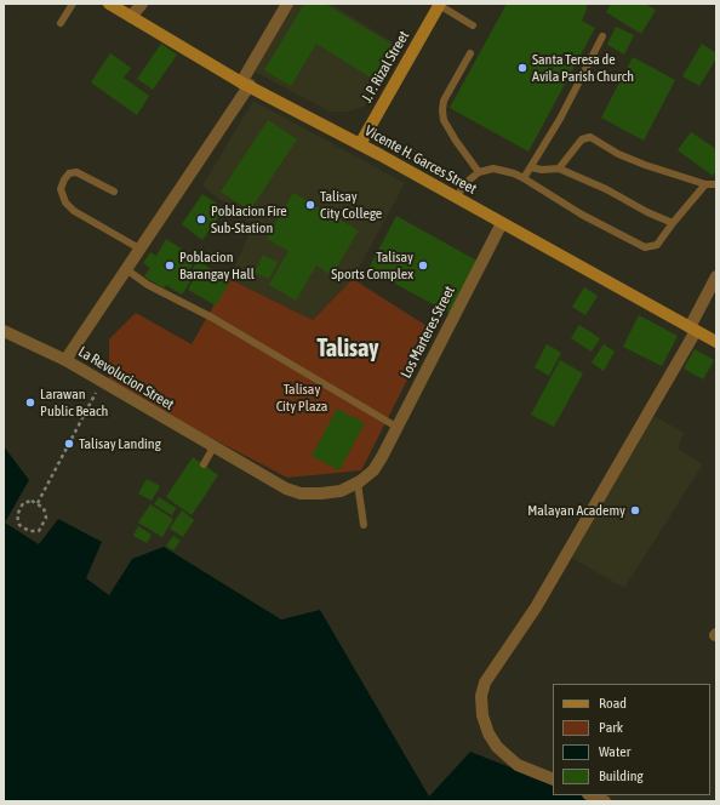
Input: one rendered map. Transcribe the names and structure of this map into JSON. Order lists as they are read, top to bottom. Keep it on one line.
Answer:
{"streets":{"street":["J. P. Rizal Street","Vicente H. Garces Street","Los Marteres Street","La Revolucion Street"]},"crossings":[["J. P. Rizal Street","Vicente H. Garces Street"],["Vicente H. Garces Street","Los Marteres Street"],["Vicente H. Garces Street","La Revolucion Street"],["Los Marteres Street","La Revolucion Street"]],"districts":["Talisay"],"parks":["Talisay City Plaza"],"places":["Santa Teresa de Avila Parish Church","Talisay City College","Poblacion Fire Sub-Station","Poblacion Barangay Hall","Talisay Sports Complex","Larawan Public Beach","Talisay Landing","Malayan Academy"],"legend":["Road","Park","Water","Building"]}
